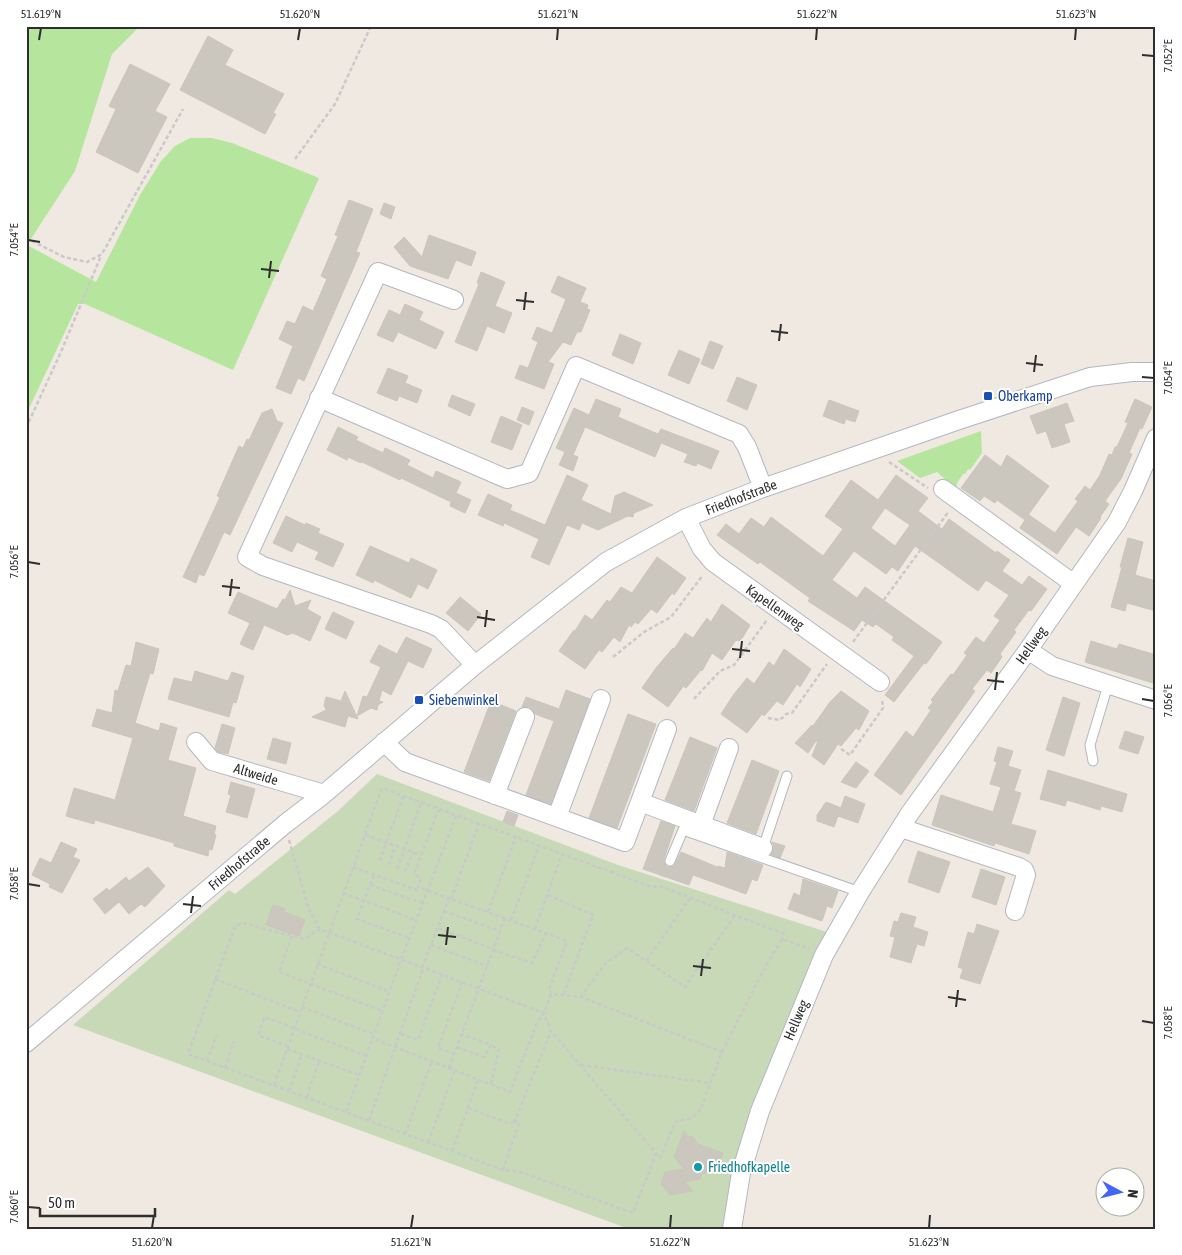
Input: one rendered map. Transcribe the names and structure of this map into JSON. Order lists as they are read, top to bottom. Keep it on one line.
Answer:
{"streets":{"street":["Friedhofstraße","Kapellenweg","Hellweg","Altweide"]},"crossings":[["Friedhofstraße","Kapellenweg"],["Friedhofstraße","Altweide"]],"places":{"transit":["Oberkamp","Siebenwinkel"],"other":["Friedhofkapelle"]},"scale_bar":"50 m","north":"right","coordinates":["51.619°N","51.620°N","51.621°N","51.622°N","51.623°N","7.052°E","7.054°E","7.056°E","7.058°E","7.060°E"]}
